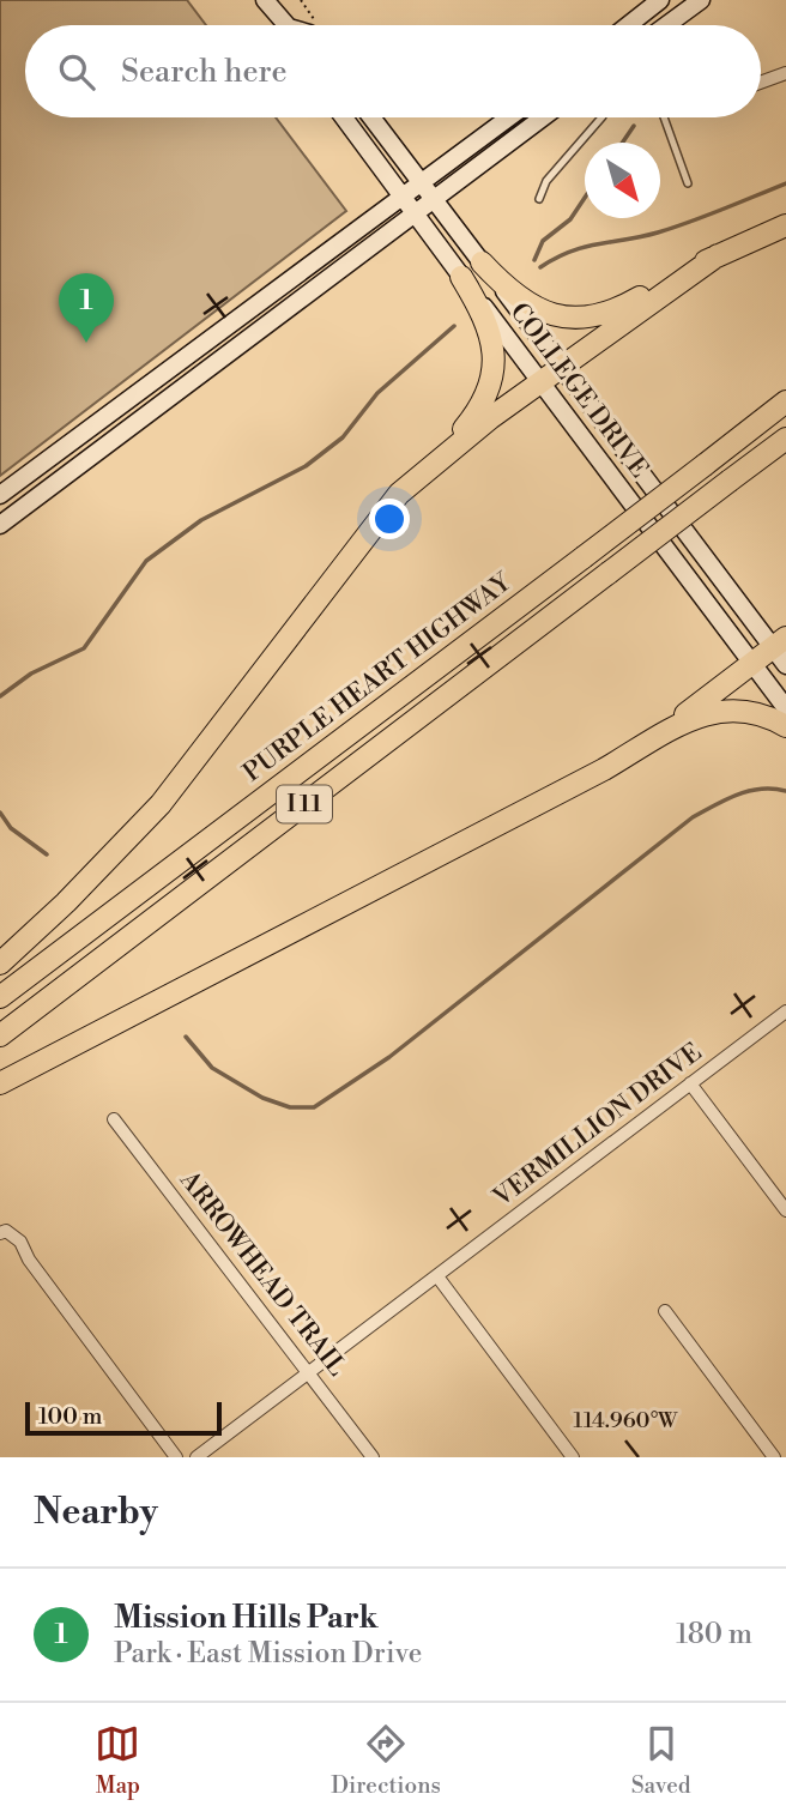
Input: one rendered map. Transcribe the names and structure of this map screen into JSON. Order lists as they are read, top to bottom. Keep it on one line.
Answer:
{"streets":{"highway":["PURPLE HEART HIGHWAY","I 11"],"main road":["COLLEGE DRIVE"],"street":["VERMILLION DRIVE","ARROWHEAD TRAIL"]},"crossings":[["VERMILLION DRIVE","ARROWHEAD TRAIL"]],"scale_bar":"100 m","north":"bottom right","page":{"search":"Search here","pins":"1","scale":"100 m","heading":"Nearby","list":[{"mark":"1","name":"Mission Hills Park","note":"Park · East Mission Drive","value":"180 m"}],"nav":["Map","Directions","Saved"]},"coordinates":["114.960°W"]}
